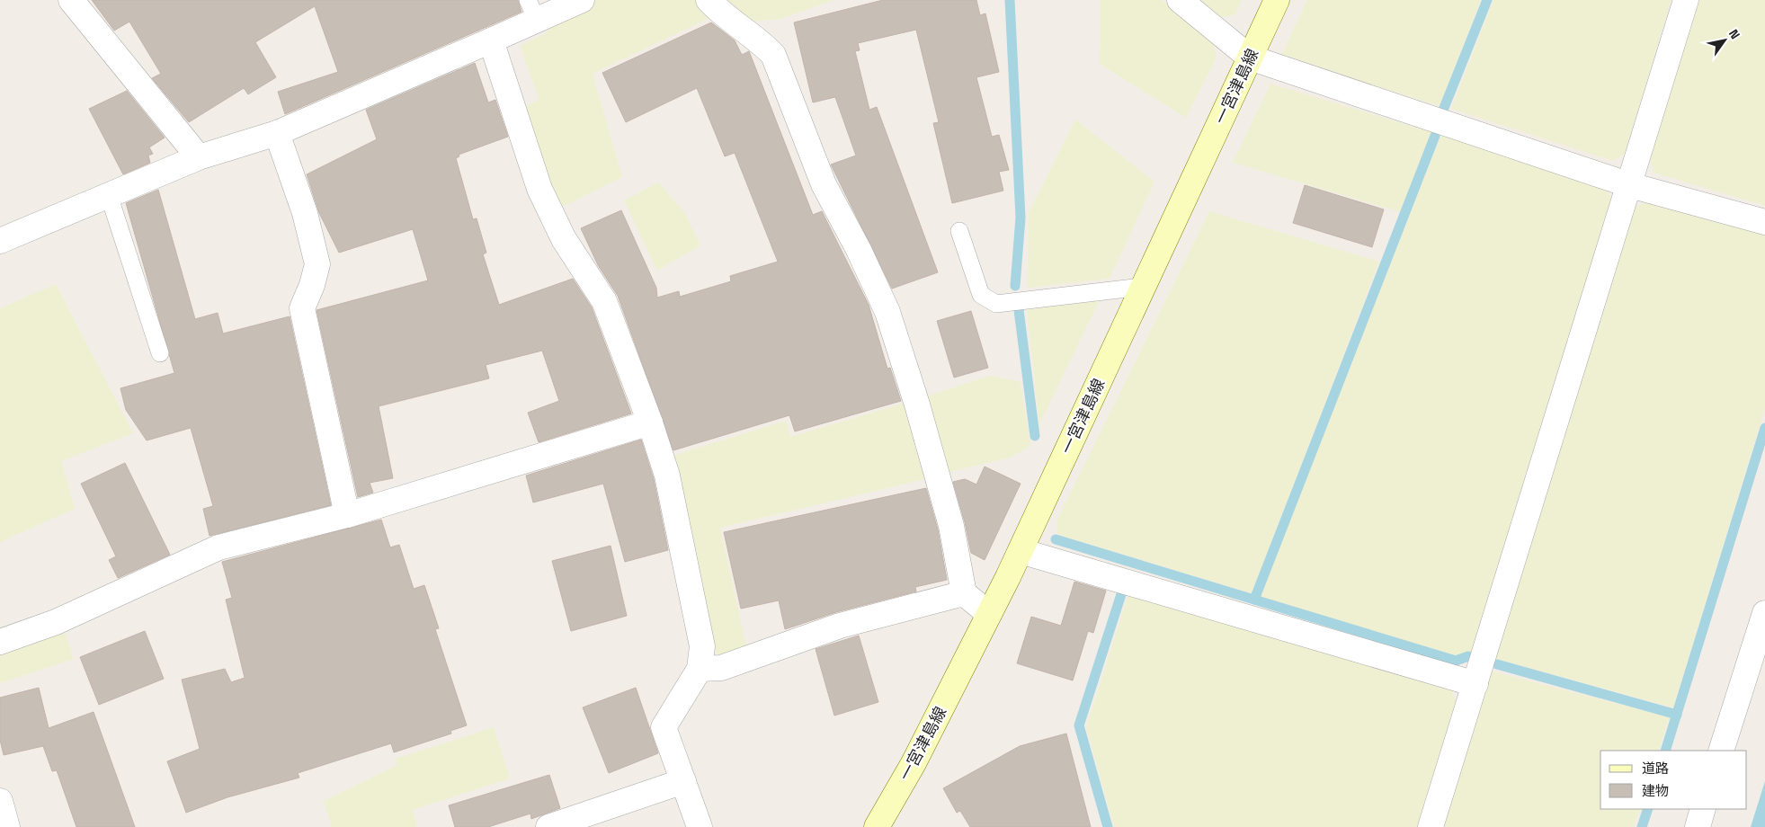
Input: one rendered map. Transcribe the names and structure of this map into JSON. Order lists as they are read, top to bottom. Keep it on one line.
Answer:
{"streets":{"main road":["一宮津島線"]},"legend":["道路","建物"],"north":"top right"}
